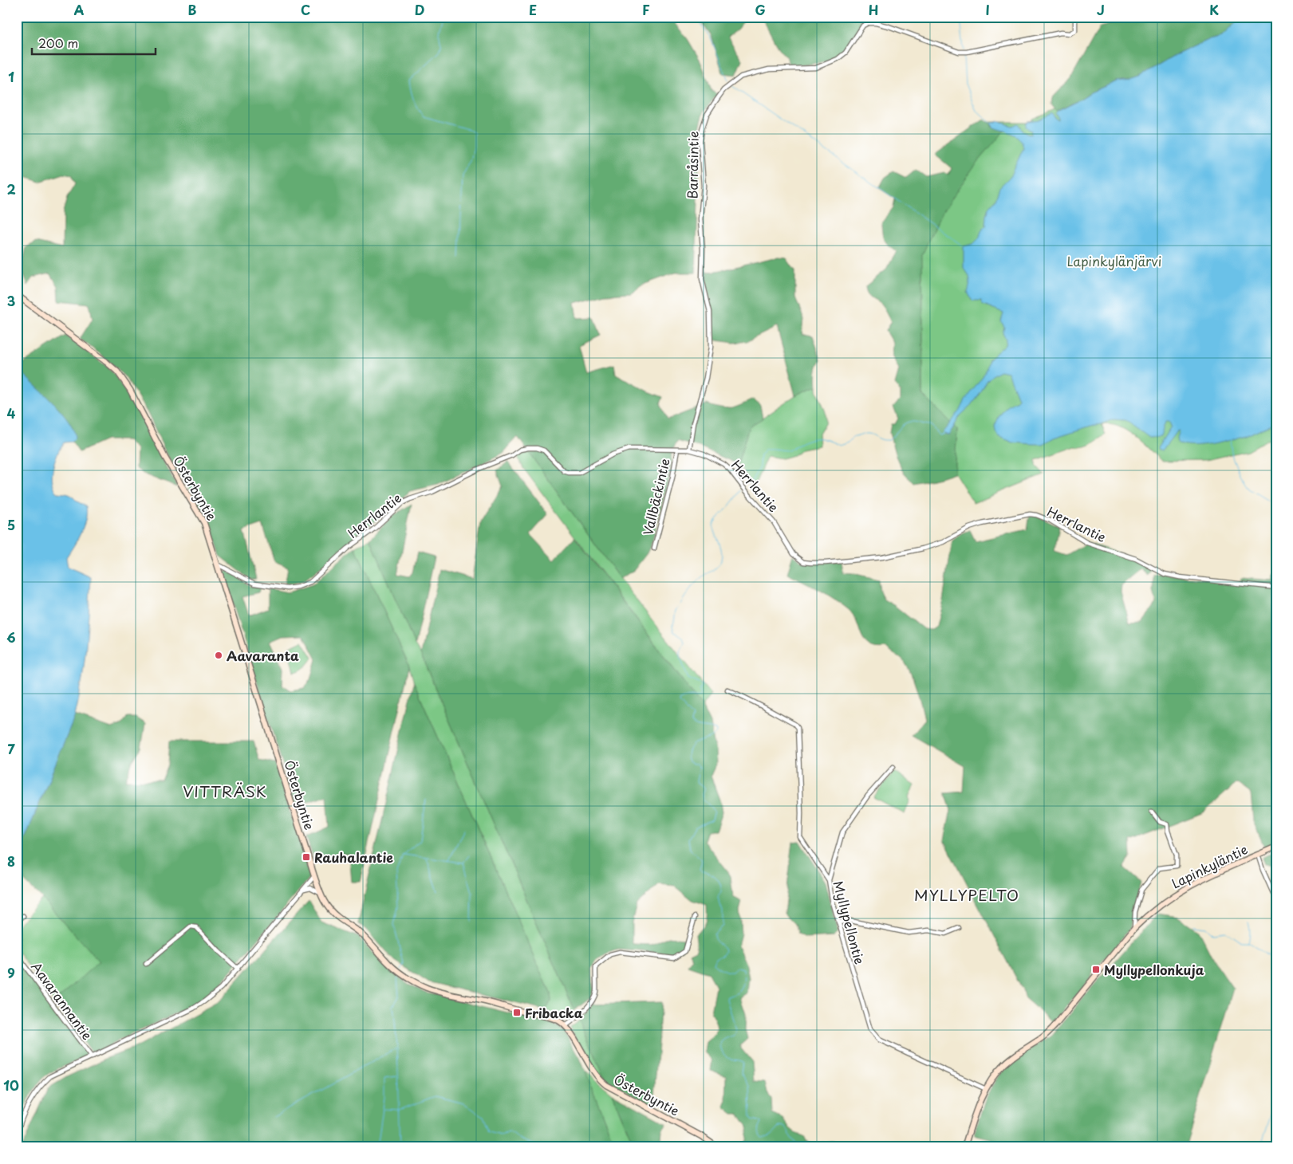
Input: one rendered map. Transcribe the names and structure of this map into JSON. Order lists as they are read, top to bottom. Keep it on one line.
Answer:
{"streets":{"street":["Barråsintie","Herrlantie","Österbyntie","Vallbäckintie","Lapinkyläntie","Myllypellontie","Aavarannantie"]},"crossings":[["Barråsintie","Herrlantie"],["Herrlantie","Österbyntie"],["Herrlantie","Vallbäckintie"],["Lapinkyläntie","Myllypellontie"]],"districts":["VITTRÄSK","MYLLYPELTO"],"parks":["Lapinkylänjärvi"],"places":{"other":["Aavaranta"],"transit":["Rauhalantie","Myllypellonkuja","Fribacka"]},"scale_bar":"200 m","grid":{"columns":["A","B","C","D","E","F","G","H","I","J","K"],"rows":["1","2","3","4","5","6","7","8","9","10"]}}
